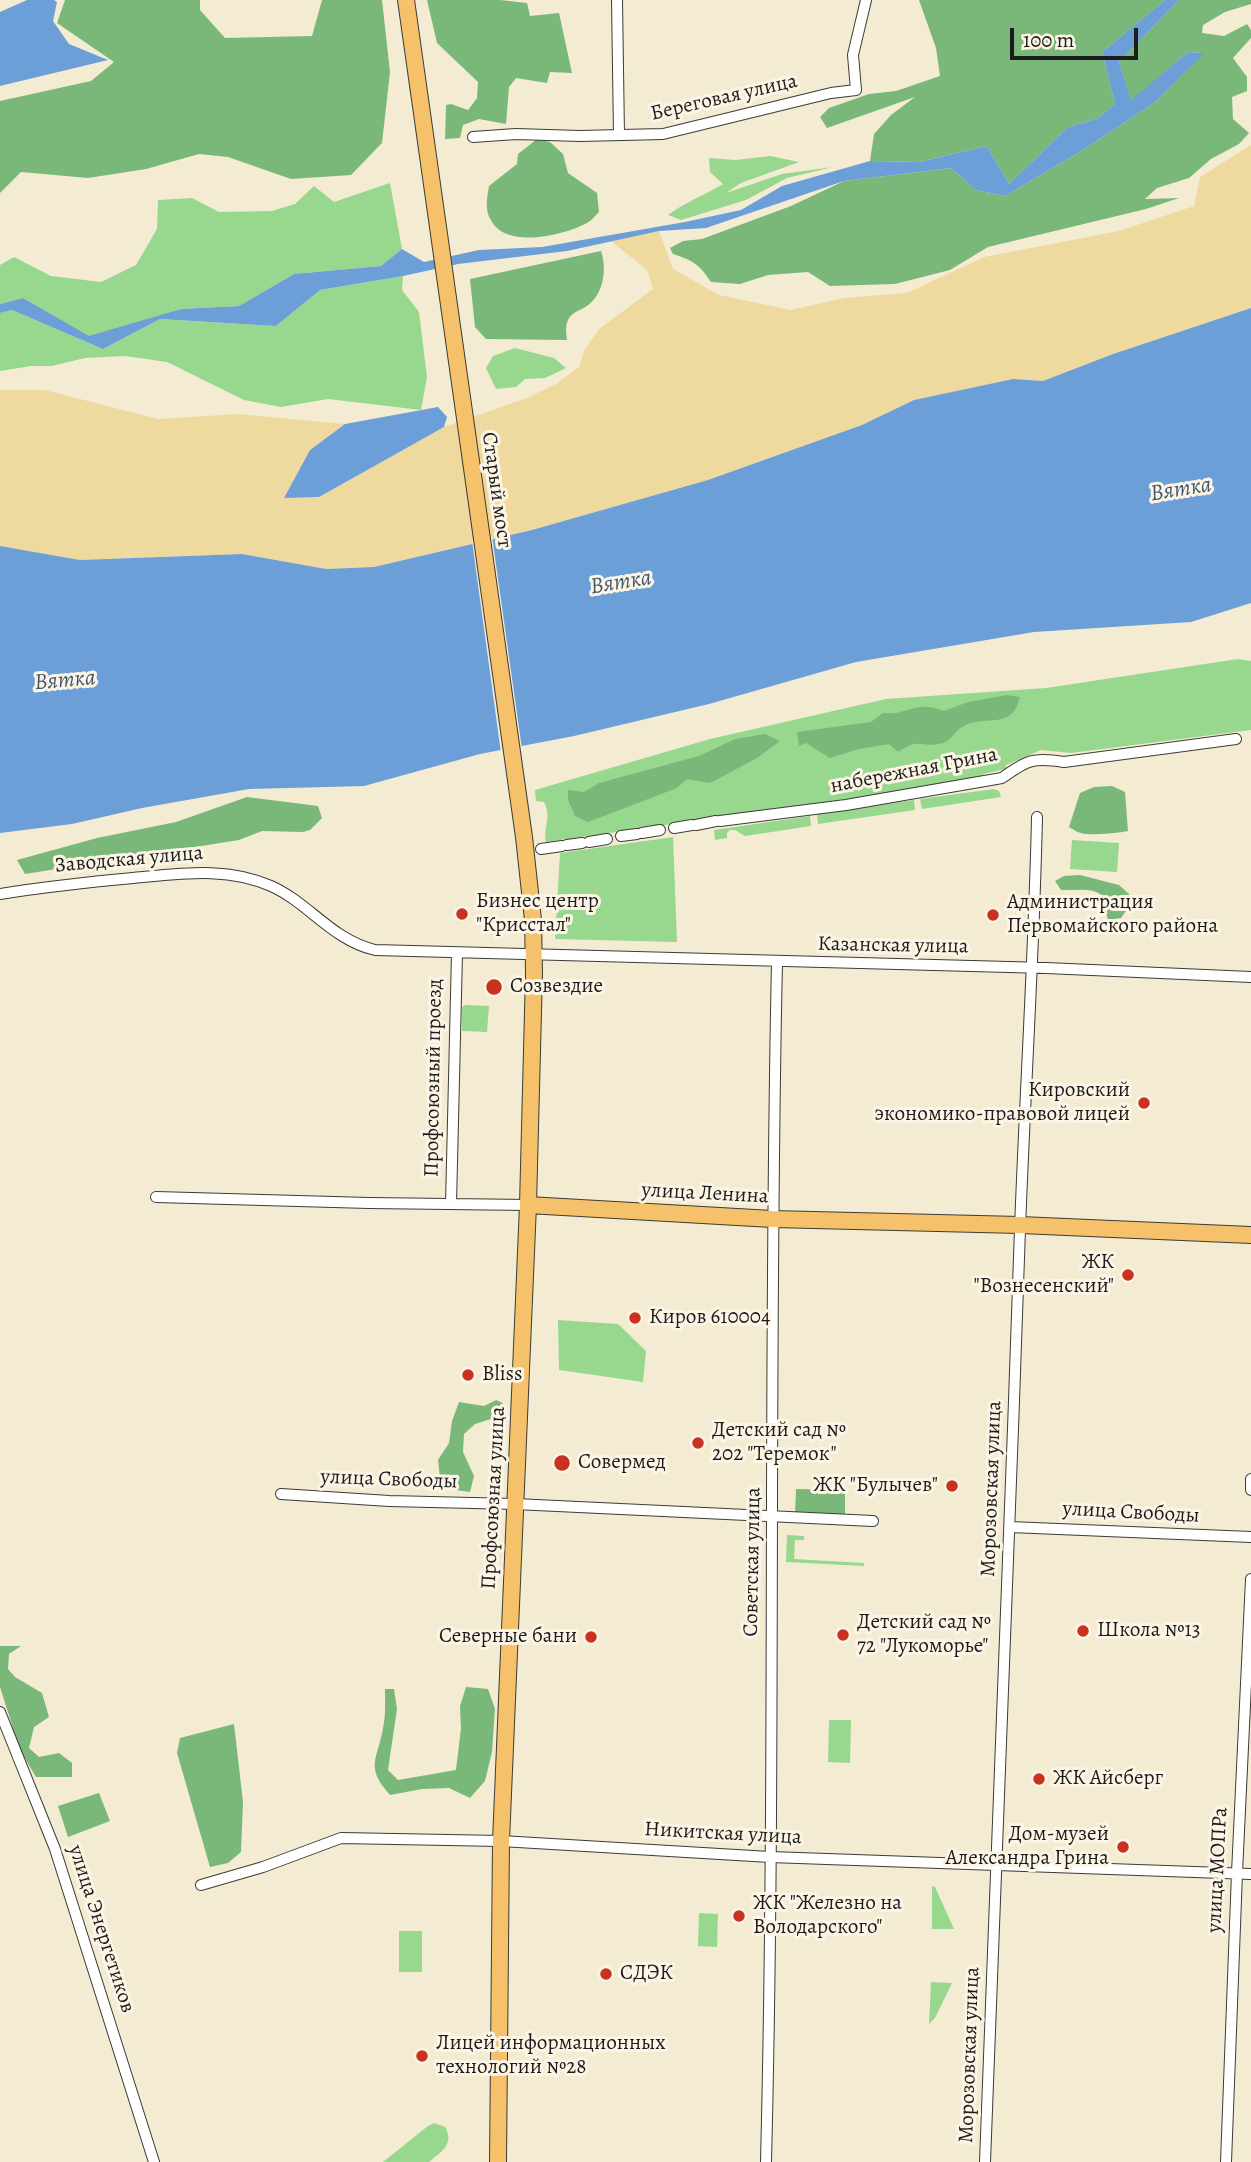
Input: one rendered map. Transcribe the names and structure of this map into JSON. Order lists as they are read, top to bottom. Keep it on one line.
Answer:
{"streets":{"main road":["Старый мост","улица Ленина","Профсоюзная улица"],"street":["Береговая улица","набережная Грина","Заводская улица","Казанская улица","Профсоюзный проезд","улица Свободы","Морозовская улица","Советская улица","Никитская улица","улица МОПРа","улица Энергетиков"]},"crossings":[["Старый мост","Профсоюзная улица"],["Заводская улица","Казанская улица"],["Заводская улица","Профсоюзный проезд"],["Заводская улица","Профсоюзная улица"],["Казанская улица","Морозовская улица"],["Казанская улица","Профсоюзная улица"],["Казанская улица","Советская улица"],["Профсоюзный проезд","улица Ленина"],["улица Ленина","Морозовская улица"],["улица Ленина","Профсоюзная улица"],["улица Ленина","Советская улица"],["улица Свободы","Морозовская улица"],["улица Свободы","Профсоюзная улица"],["улица Свободы","Советская улица"],["Морозовская улица","Никитская улица"],["Профсоюзная улица","Никитская улица"],["Советская улица","Никитская улица"],["Никитская улица","улица МОПРа"]],"water":["Вятка"],"places":["Бизнес центр \"Крисстал\"","Администрация Первомайского района","Созвездие","Кировский экономико-правовой лицей","ЖК \"Вознесенский\"","Киров 610004","Bliss","Детский сад № 202 \"Теремок\"","Совермед","ЖК \"Булычев\"","Школа №13","Детский сад № 72 \"Лукоморье\"","Северные бани","ЖК Айсберг","Дом-музей Александра Грина","ЖК \"Железно на Володарского\"","СДЭК","Лицей информационных технологий №28"],"scale_bar":"100 m"}
